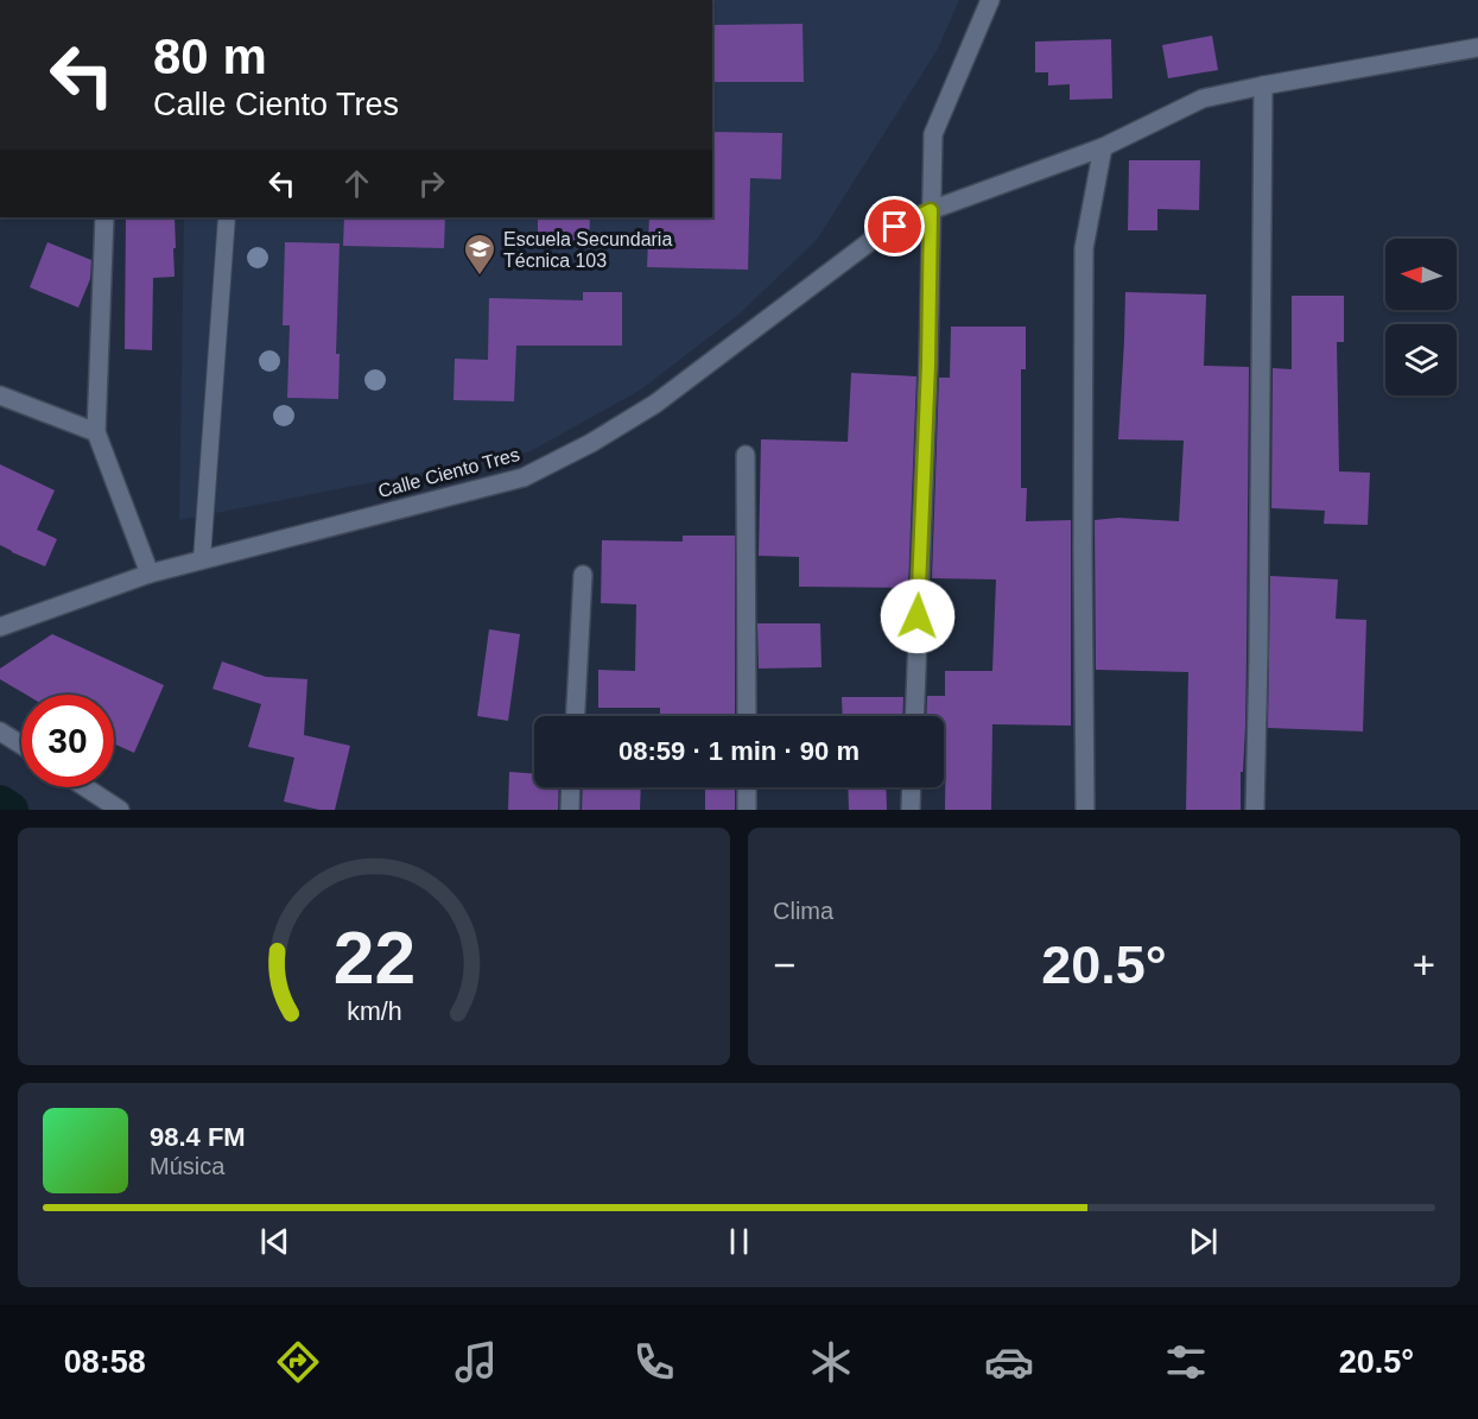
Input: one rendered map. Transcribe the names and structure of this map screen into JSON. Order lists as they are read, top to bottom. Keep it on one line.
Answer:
{"streets":{"street":["Calle Ciento Tres"]},"places":{"school or university":["Escuela Secundaria Técnica 103"]},"north":"left","page":{"turn":["80 m","Calle Ciento Tres"],"limit":"30","trip":"08:59 · 1 min · 90 m","tile":"Clima","heat":["−","20.5°","+"],"song":["98.4 FM","Música"],"tabs":["08:58","20.5°"],"gauge":["22","km/h"]}}
